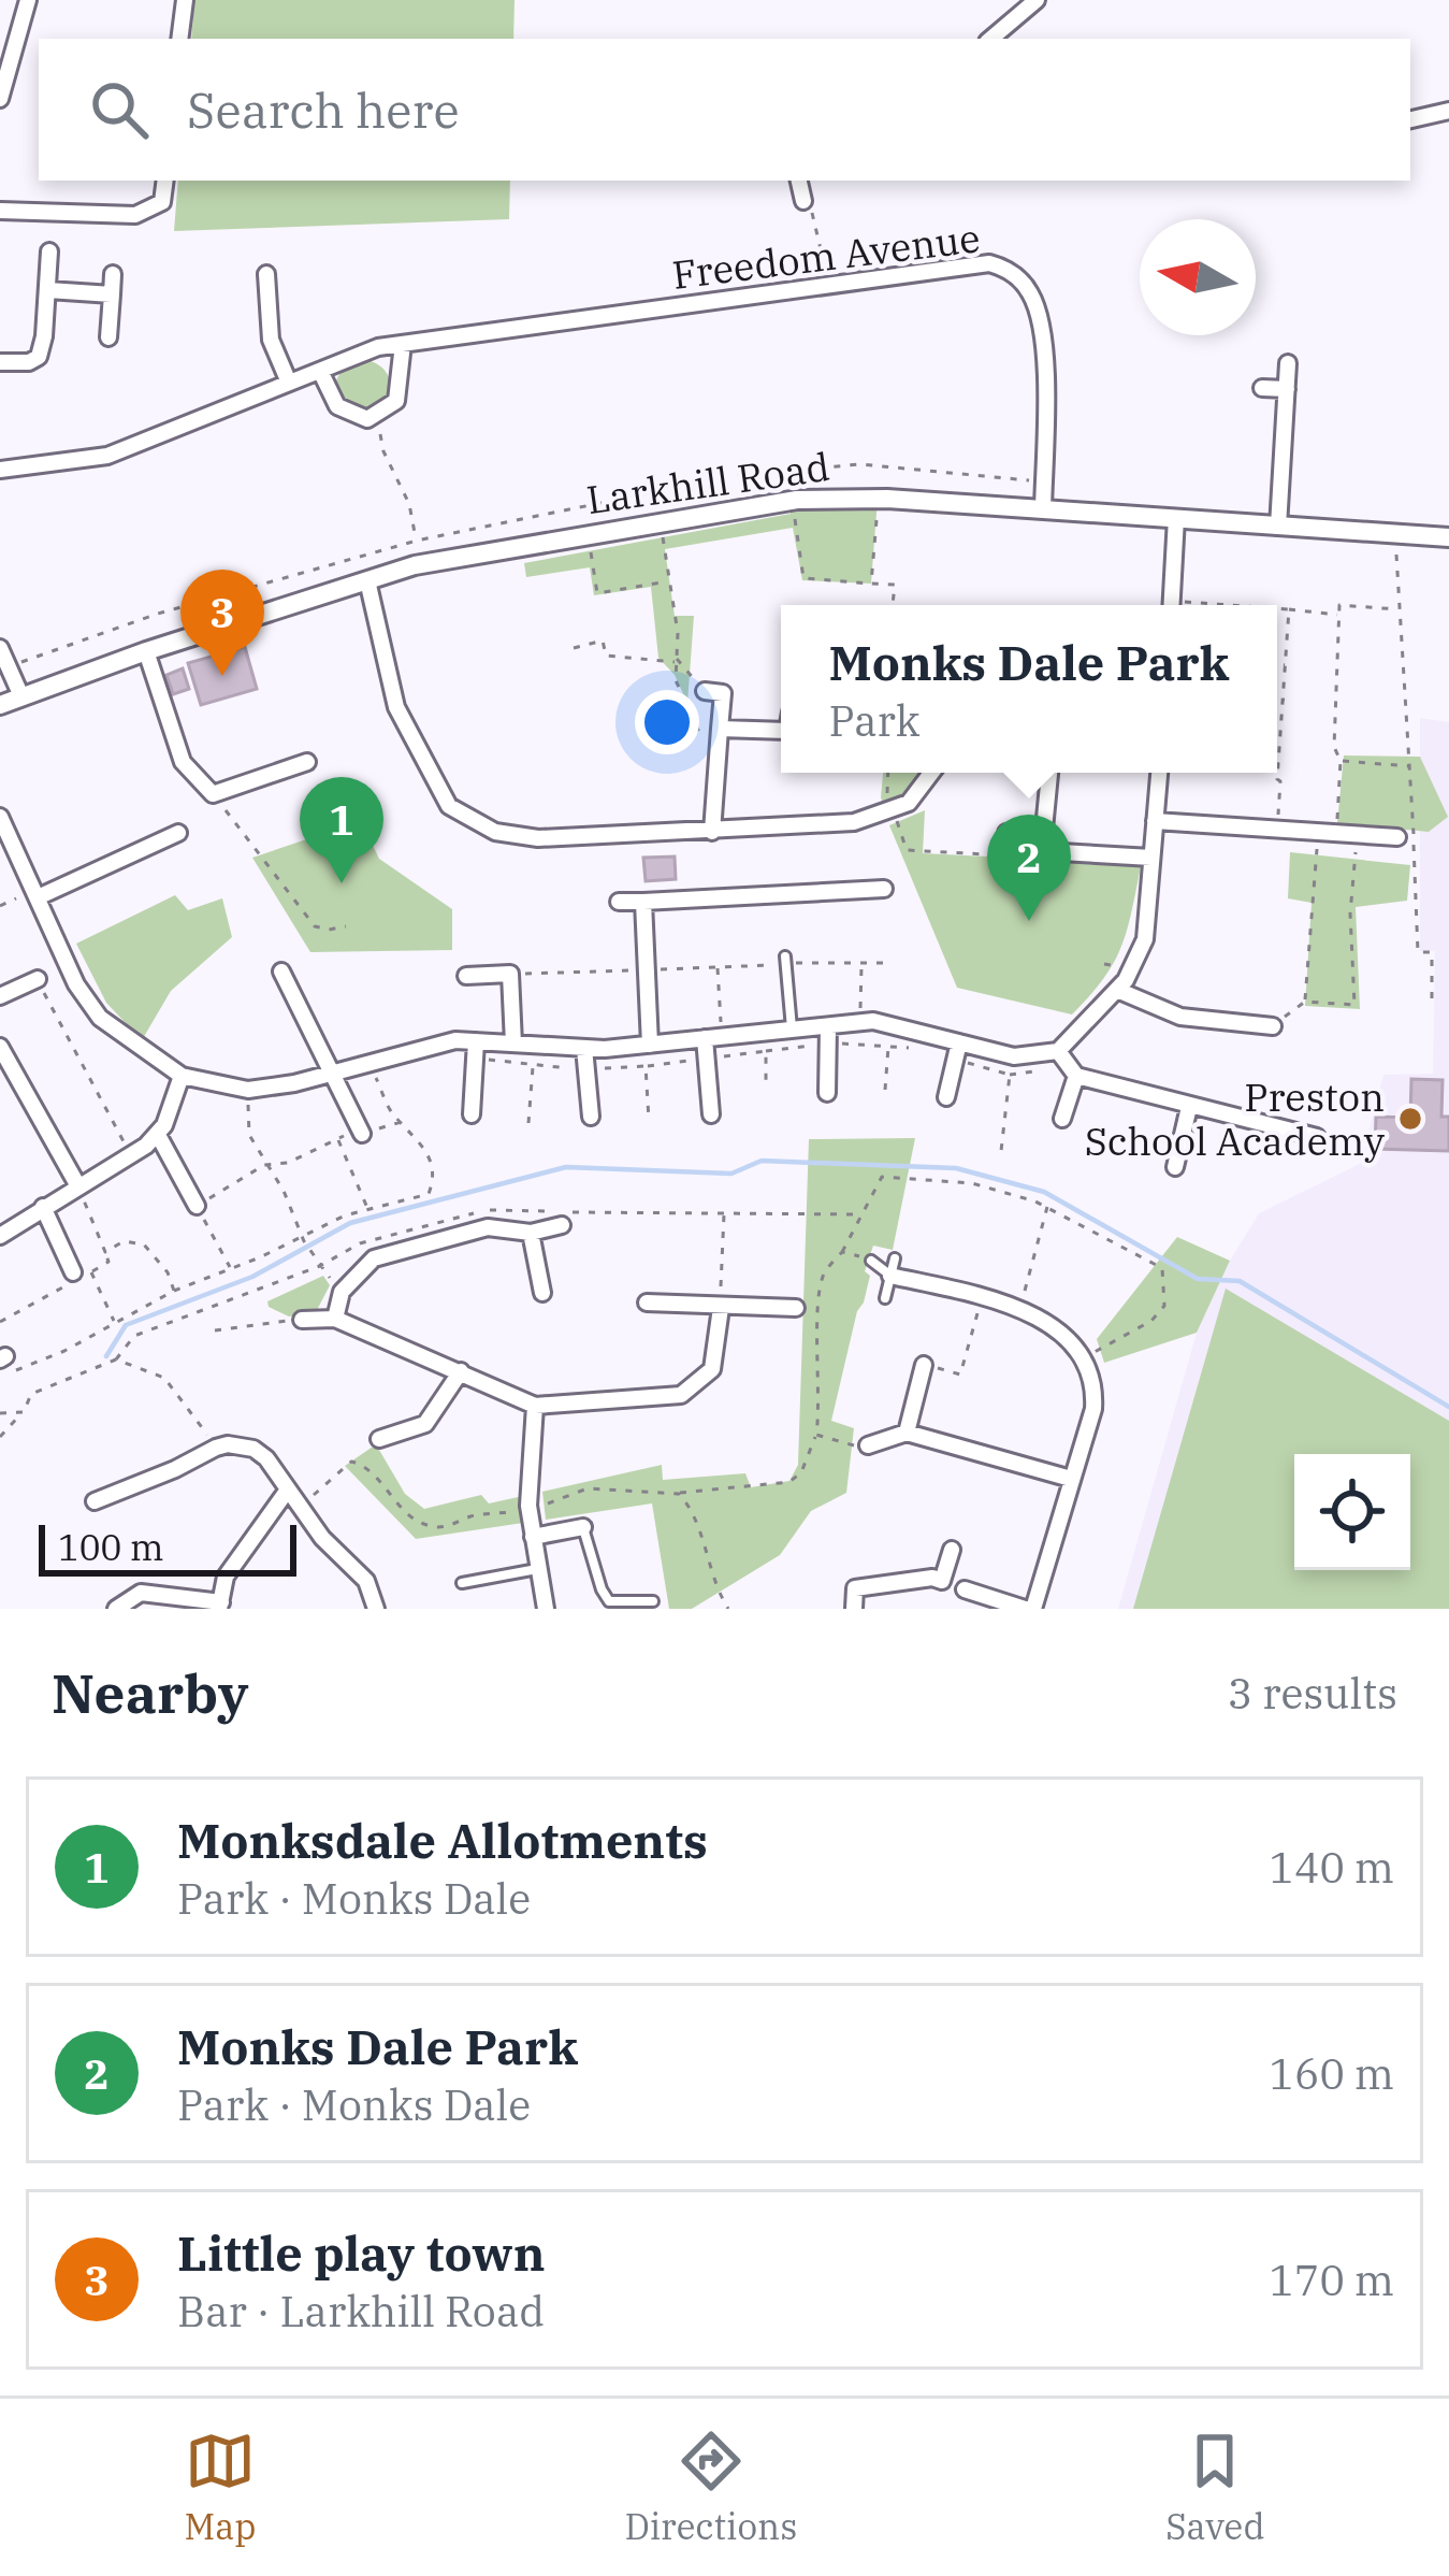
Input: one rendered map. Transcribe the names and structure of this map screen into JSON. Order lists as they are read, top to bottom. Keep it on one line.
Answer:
{"streets":{"street":["Freedom Avenue","Larkhill Road"]},"crossings":[["Freedom Avenue","Larkhill Road"]],"places":["Preston School Academy"],"scale_bar":"100 m","north":"left","page":{"search":"Search here","pins":["3","1","2"],"popup":["Monks Dale Park","Park"],"scale":"100 m","heading":["Nearby","3 results"],"list":[{"mark":"1","name":"Monksdale Allotments","note":"Park · Monks Dale","value":"140 m"},{"mark":"2","name":"Monks Dale Park","note":"Park · Monks Dale","value":"160 m"},{"mark":"3","name":"Little play town","note":"Bar · Larkhill Road","value":"170 m"}],"nav":["Map","Directions","Saved"]}}
